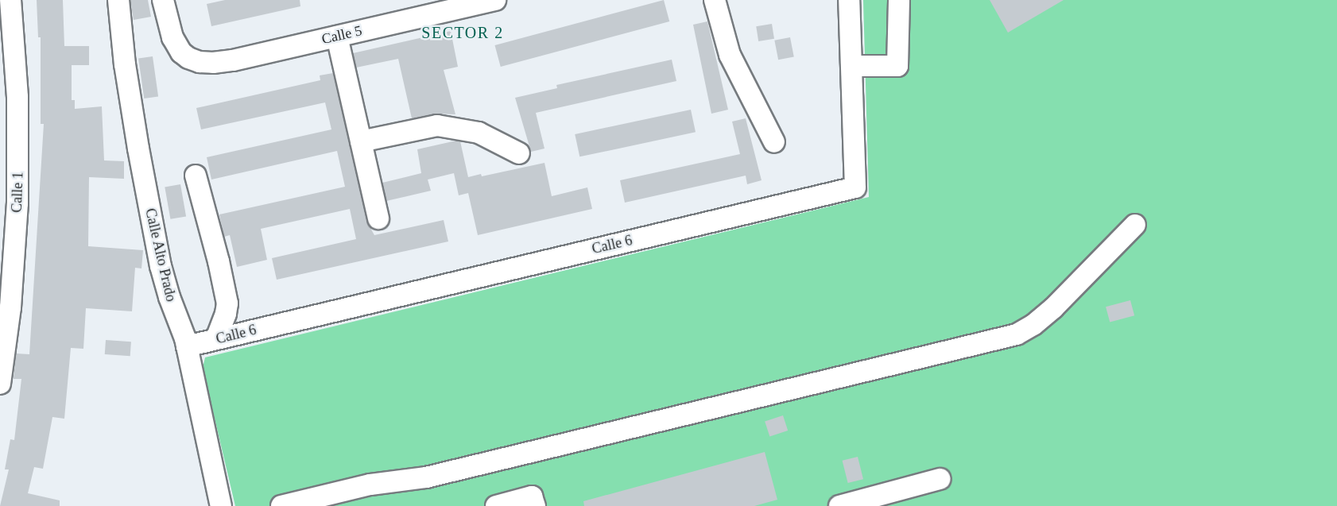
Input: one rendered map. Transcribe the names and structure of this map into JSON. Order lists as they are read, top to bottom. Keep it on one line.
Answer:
{"streets":{"street":["Calle 5","Calle 1","Calle 6","Calle Alto Prado"]},"crossings":[["Calle 6","Calle Alto Prado"]],"districts":["SECTOR 2"]}
